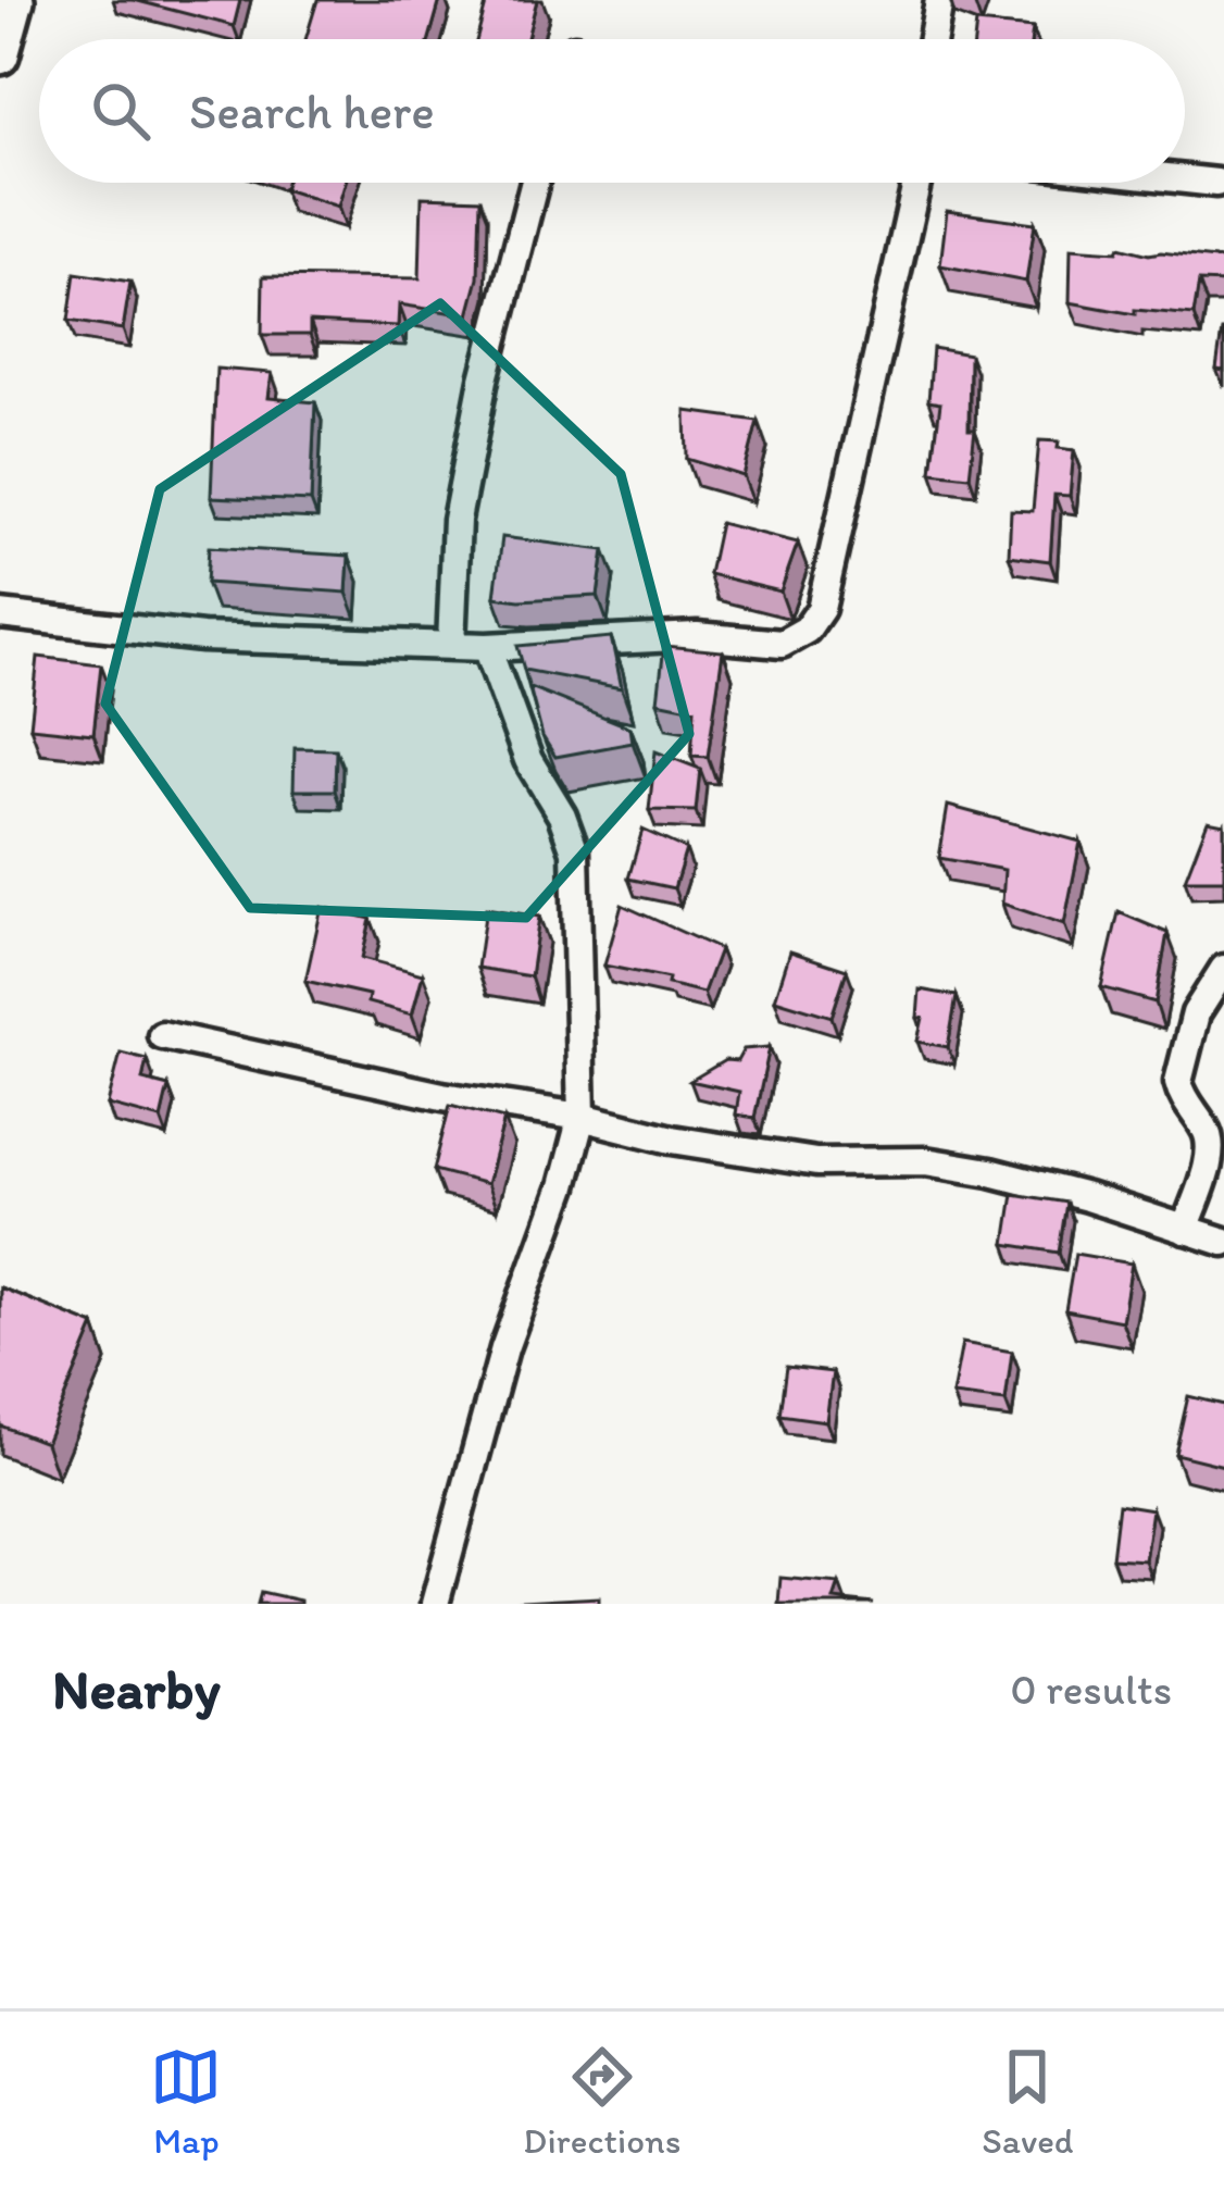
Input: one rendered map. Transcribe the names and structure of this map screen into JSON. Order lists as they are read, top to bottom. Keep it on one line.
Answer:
{"page":{"search":"Search here","heading":["Nearby","0 results"],"nav":["Map","Directions","Saved"]}}
